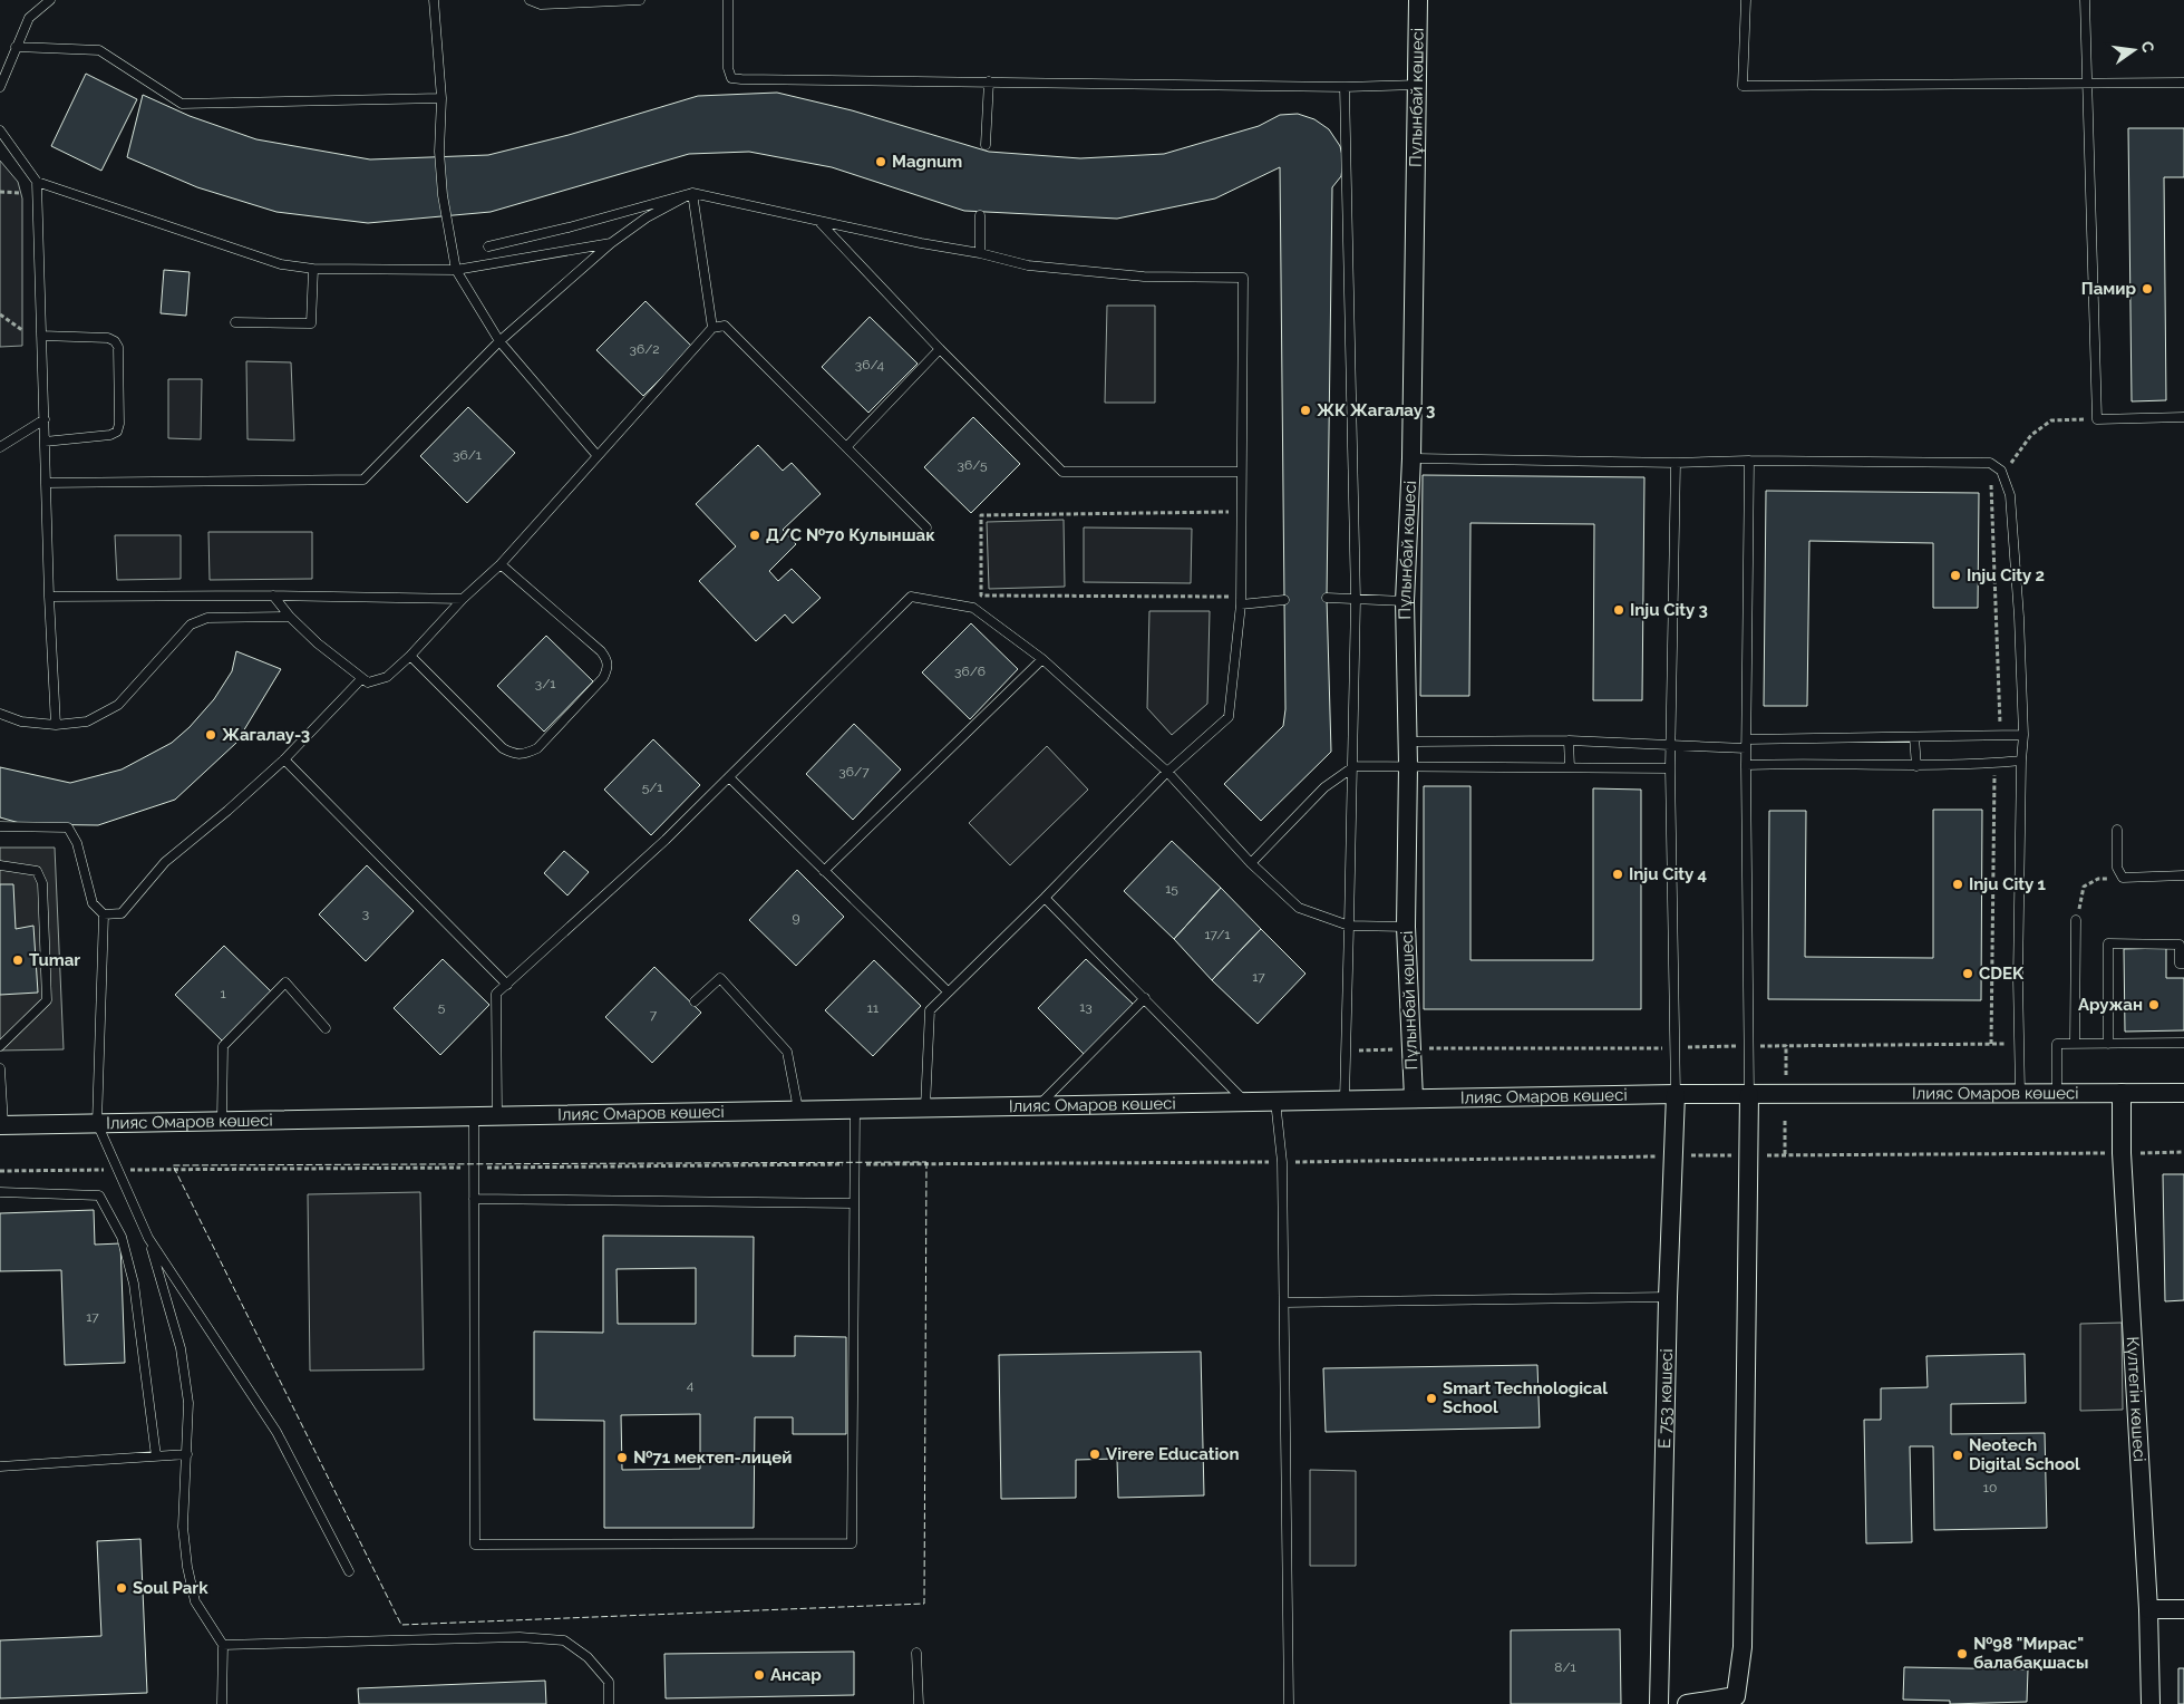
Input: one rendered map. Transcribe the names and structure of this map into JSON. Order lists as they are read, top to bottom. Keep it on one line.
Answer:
{"streets":{"street":["Пұлынбай көшесі","Ілияс Омаров көшесі","Күлтегін көшесі","Е 753 көшесі"]},"crossings":[["Пұлынбай көшесі","Ілияс Омаров көшесі"],["Ілияс Омаров көшесі","Күлтегін көшесі"],["Ілияс Омаров көшесі","Е 753 көшесі"]],"places":["Magnum","Памир","ЖК Жагалау 3","Д/С №70 Кулыншак","Inju City 2","Inju City 3","Жагалау-3","Inju City 4","Inju City 1","Tumar","CDEK","Аружан","Smart Technological School","Virere Education","Neotech Digital School","№71 мектеп-лицей","Soul Park","№98 \"Мирас\" балабақшасы","Ансар"],"house_numbers":["36/2","36/4","36/1","36/5","36/6","3/1","36/7","5/1","15","3","9","17/1","17","1","5","13","11","7","17","4","10","8/1"],"north":"right"}
